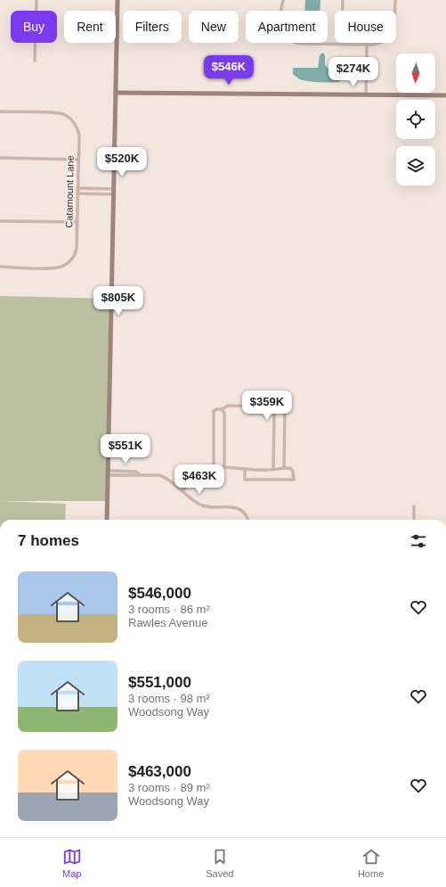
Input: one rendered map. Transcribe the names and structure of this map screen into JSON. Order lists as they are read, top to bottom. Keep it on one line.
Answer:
{"streets":{"street":["Catamount Lane"]},"north":"bottom","page":{"chip":["Buy","Rent","Filters","New","Apartment","House"],"price":["$546K","$274K","$520K","$805K","$359K","$551K","$463K"],"heading":"7 homes","list":[{"name":"$546,000","note":"3 rooms · 86 m² · Rawles Avenue"},{"name":"$551,000","note":"3 rooms · 98 m² · Woodsong Way"},{"name":"$463,000","note":"3 rooms · 89 m² · Woodsong Way"}],"tabs":["Map","Saved","Home"]}}
